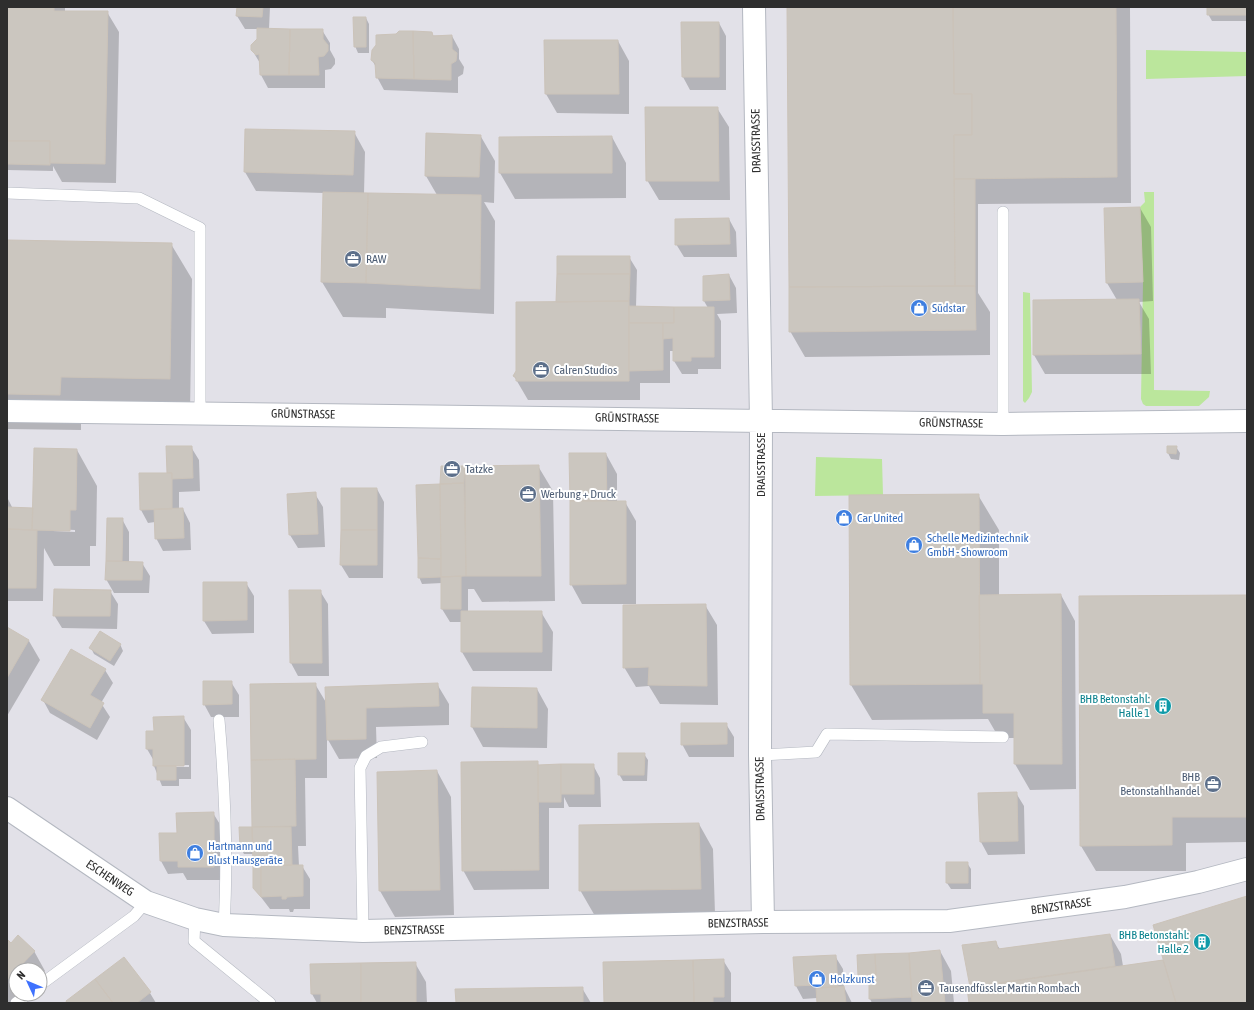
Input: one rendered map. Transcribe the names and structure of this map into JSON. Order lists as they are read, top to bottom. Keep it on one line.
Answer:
{"streets":{"street":["DRAISSTRASSE","GRÜNSTRASSE","ESCHENWEG","BENZSTRASSE"]},"crossings":[["DRAISSTRASSE","GRÜNSTRASSE"],["DRAISSTRASSE","BENZSTRASSE"],["ESCHENWEG","BENZSTRASSE"]],"places":{"office":["RAW","Calren Studios","Tatzke","Werbung + Druck","BHB Betonstahlhandel","Tausendfüssler Martin Rombach"],"shop":["Südstar","Car United","Schelle Medizintechnik GmbH - Showroom","Hartmann und Blust Hausgeräte","Holzkunst"],"building":["BHB Betonstahl: Halle 1","BHB Betonstahl: Halle 2"]},"north":"top left"}
